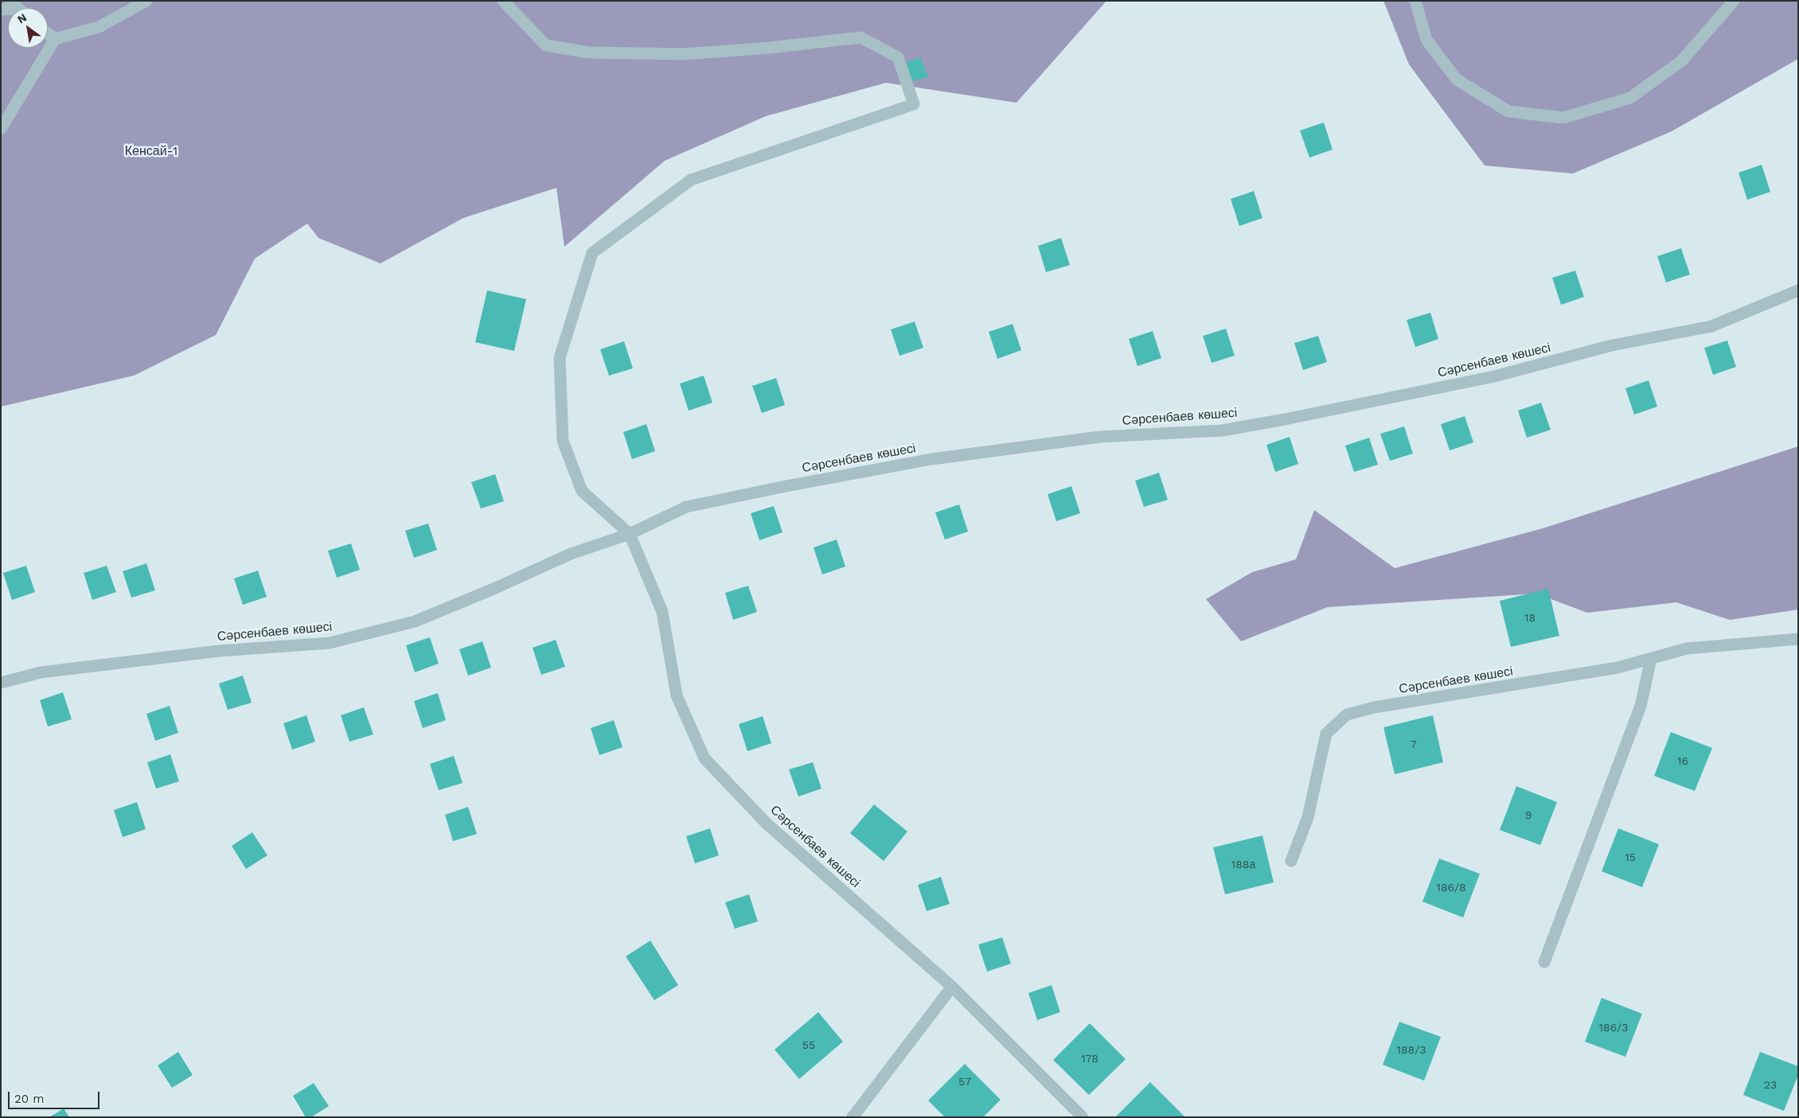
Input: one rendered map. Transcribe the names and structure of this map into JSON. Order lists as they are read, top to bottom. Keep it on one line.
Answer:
{"streets":{"street":["Сәрсенбаев көшесі"]},"parks":["Кенсай-1"],"house_numbers":["18","7","16","9","15","188а","186/8","186/3","55","188/3","178","57","23"],"scale_bar":"20 m","north":"top left"}
